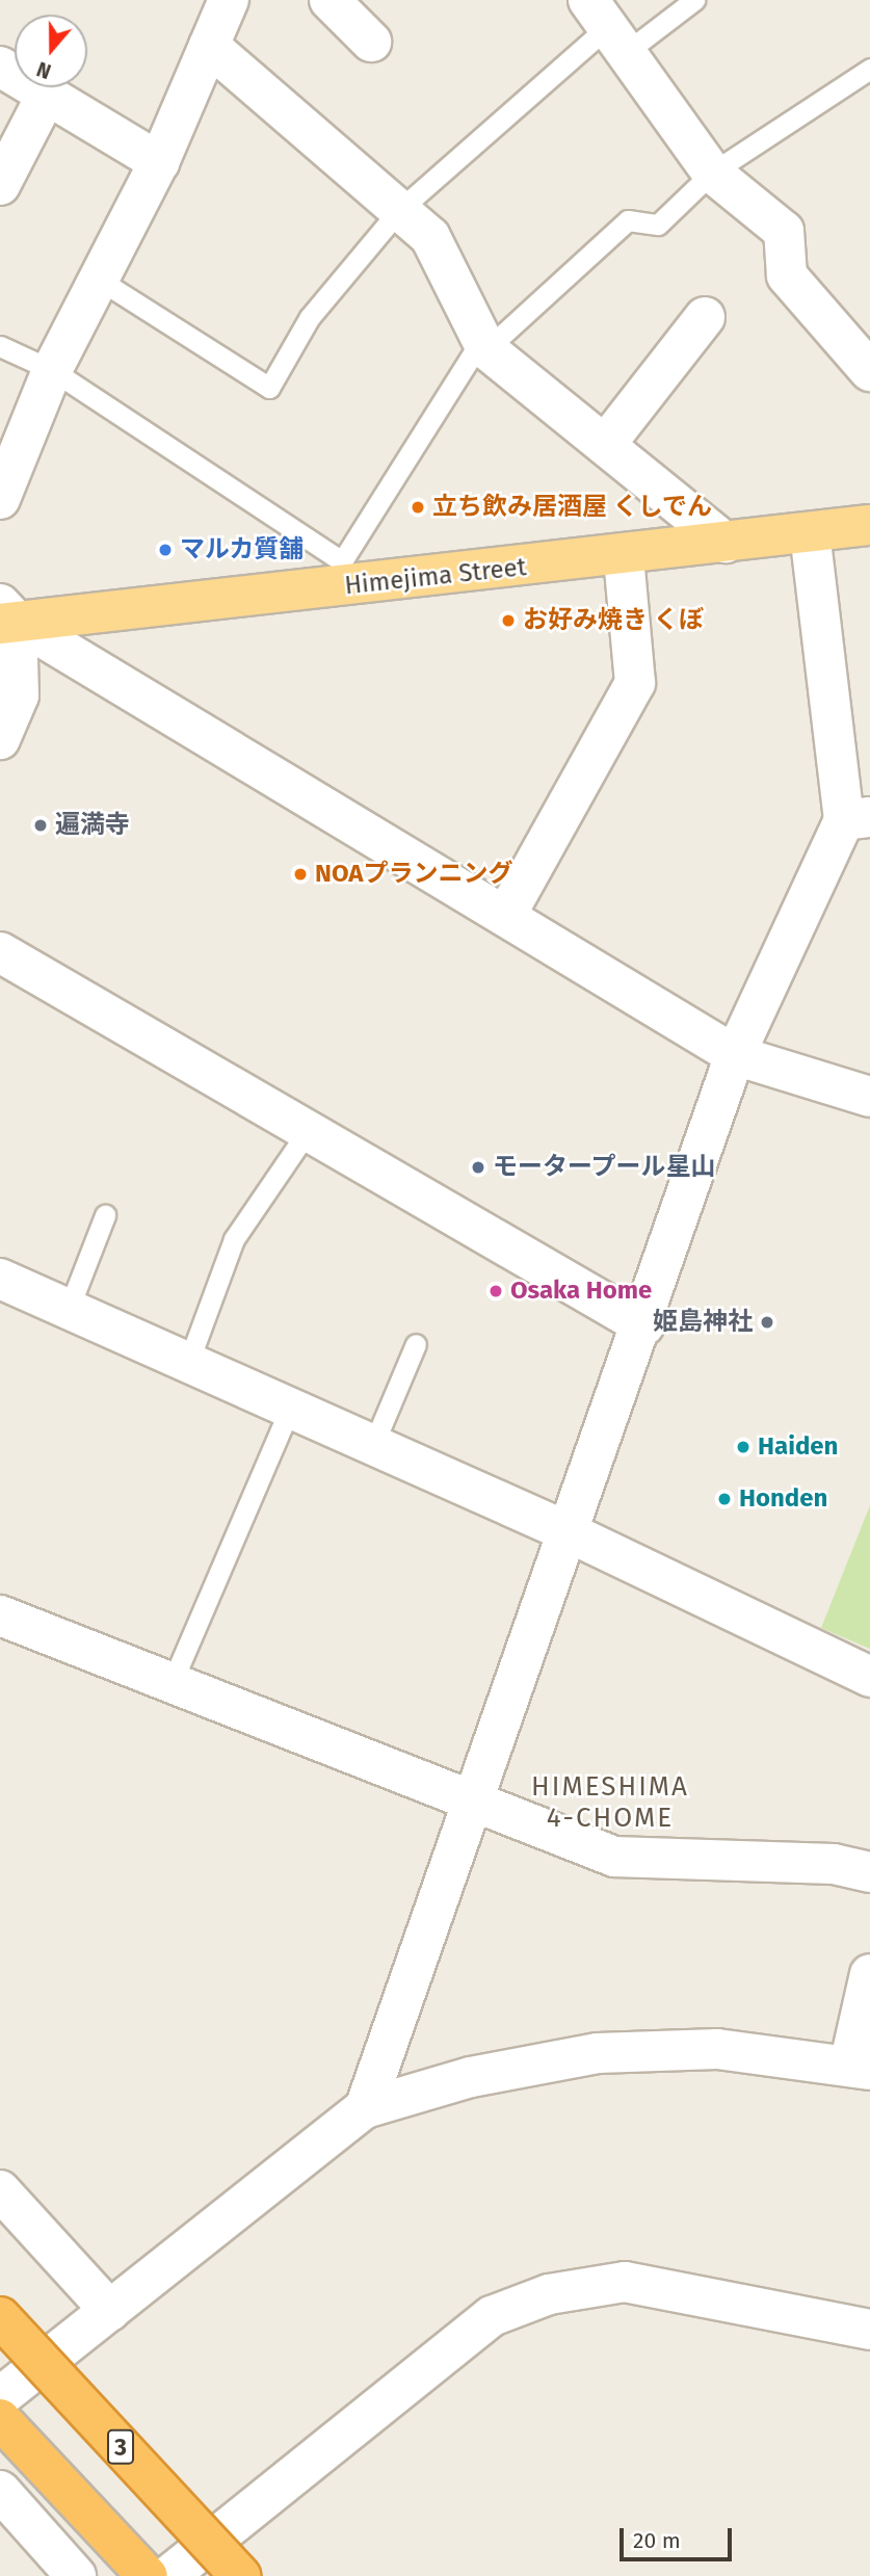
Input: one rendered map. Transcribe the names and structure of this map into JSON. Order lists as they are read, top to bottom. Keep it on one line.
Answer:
{"streets":{"highway":["3"],"main road":["Himejima Street"]},"districts":["HIMESHIMA 4-CHOME"],"places":["立ち飲み居酒屋 くしでん","マルカ質舗","お好み焼き くぼ","遍満寺","NOAプランニング","モータープール星山","Osaka Home","姫島神社","Haiden","Honden"],"scale_bar":"20 m","north":"bottom"}
